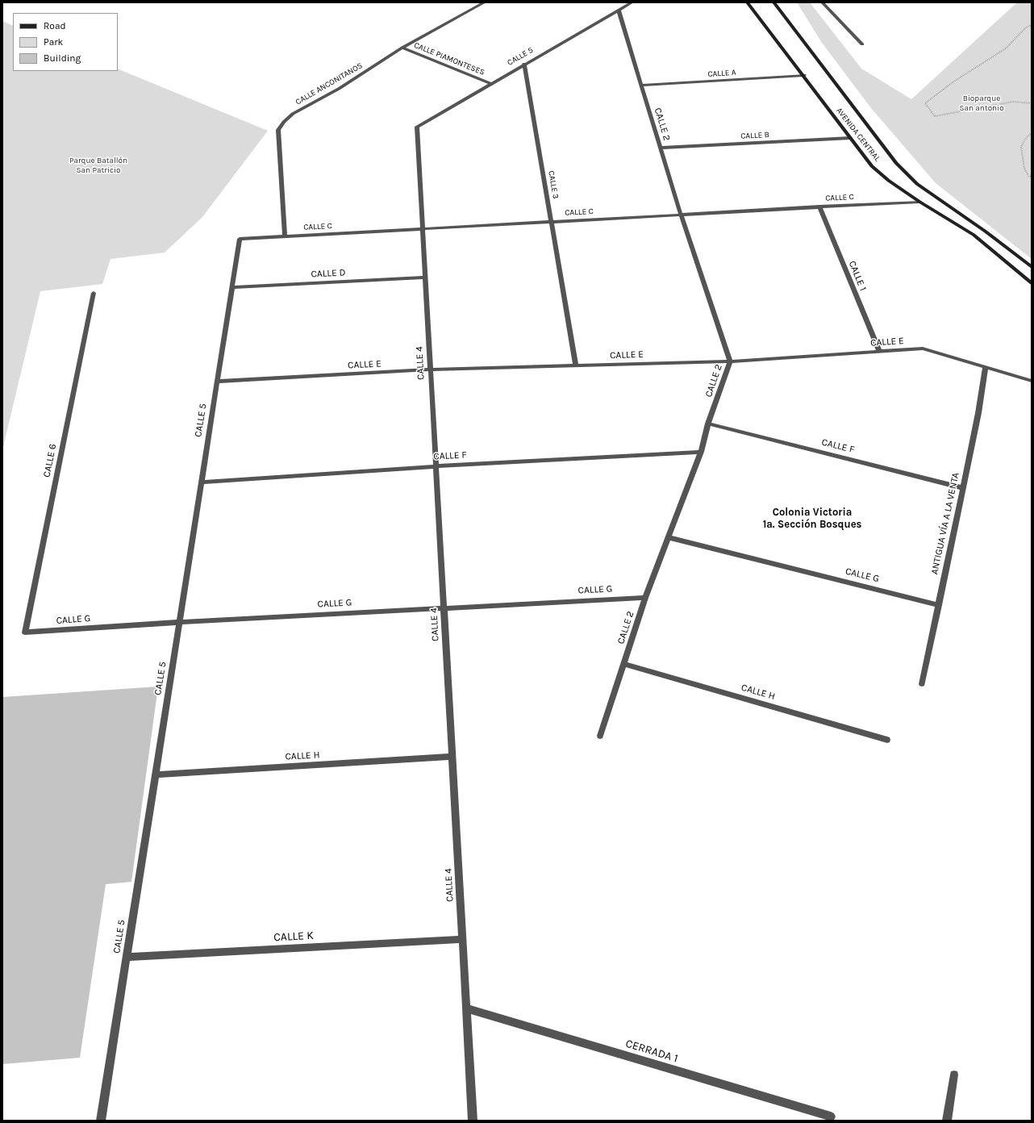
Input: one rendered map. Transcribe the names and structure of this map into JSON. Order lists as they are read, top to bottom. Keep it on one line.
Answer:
{"streets":{"street":["CALLE 5","CALLE PIAMONTESES","CALLE A","CALLE ANCONITANOS","CALLE 2","AVENIDA CENTRAL","CALLE B","CALLE 3","CALLE C","CALLE D","CALLE 1","CALLE E","CALLE 4","CALLE F","CALLE 6","ANTIGUA VÍA A LA VENTA","CALLE G","CALLE H","CALLE K","CERRADA 1"]},"crossings":[["CALLE 5","CALLE PIAMONTESES"],["CALLE 5","CALLE 2"],["CALLE 5","CALLE 3"],["CALLE 5","CALLE C"],["CALLE 5","CALLE D"],["CALLE 5","CALLE E"],["CALLE 5","CALLE 4"],["CALLE 5","CALLE F"],["CALLE 5","CALLE G"],["CALLE 5","CALLE H"],["CALLE 5","CALLE K"],["CALLE PIAMONTESES","CALLE ANCONITANOS"],["CALLE A","CALLE 2"],["CALLE A","AVENIDA CENTRAL"],["CALLE ANCONITANOS","CALLE C"],["CALLE 2","CALLE B"],["CALLE 2","CALLE C"],["CALLE 2","CALLE E"],["CALLE 2","CALLE F"],["CALLE 2","CALLE G"],["CALLE 2","CALLE H"],["AVENIDA CENTRAL","CALLE B"],["AVENIDA CENTRAL","CALLE C"],["CALLE 3","CALLE C"],["CALLE 3","CALLE E"],["CALLE C","CALLE 1"],["CALLE C","CALLE 4"],["CALLE D","CALLE 4"],["CALLE 1","CALLE E"],["CALLE E","CALLE 4"],["CALLE E","ANTIGUA VÍA A LA VENTA"],["CALLE 4","CALLE F"],["CALLE 4","CALLE G"],["CALLE 4","CALLE H"],["CALLE 4","CALLE K"],["CALLE 4","CERRADA 1"],["CALLE F","ANTIGUA VÍA A LA VENTA"],["CALLE 6","CALLE G"],["ANTIGUA VÍA A LA VENTA","CALLE G"]],"districts":["Colonia Victoria 1a. Sección Bosques"],"parks":["Bioparque San antonio","Parque Batallón San Patricio"],"legend":["Road","Park","Building"]}
